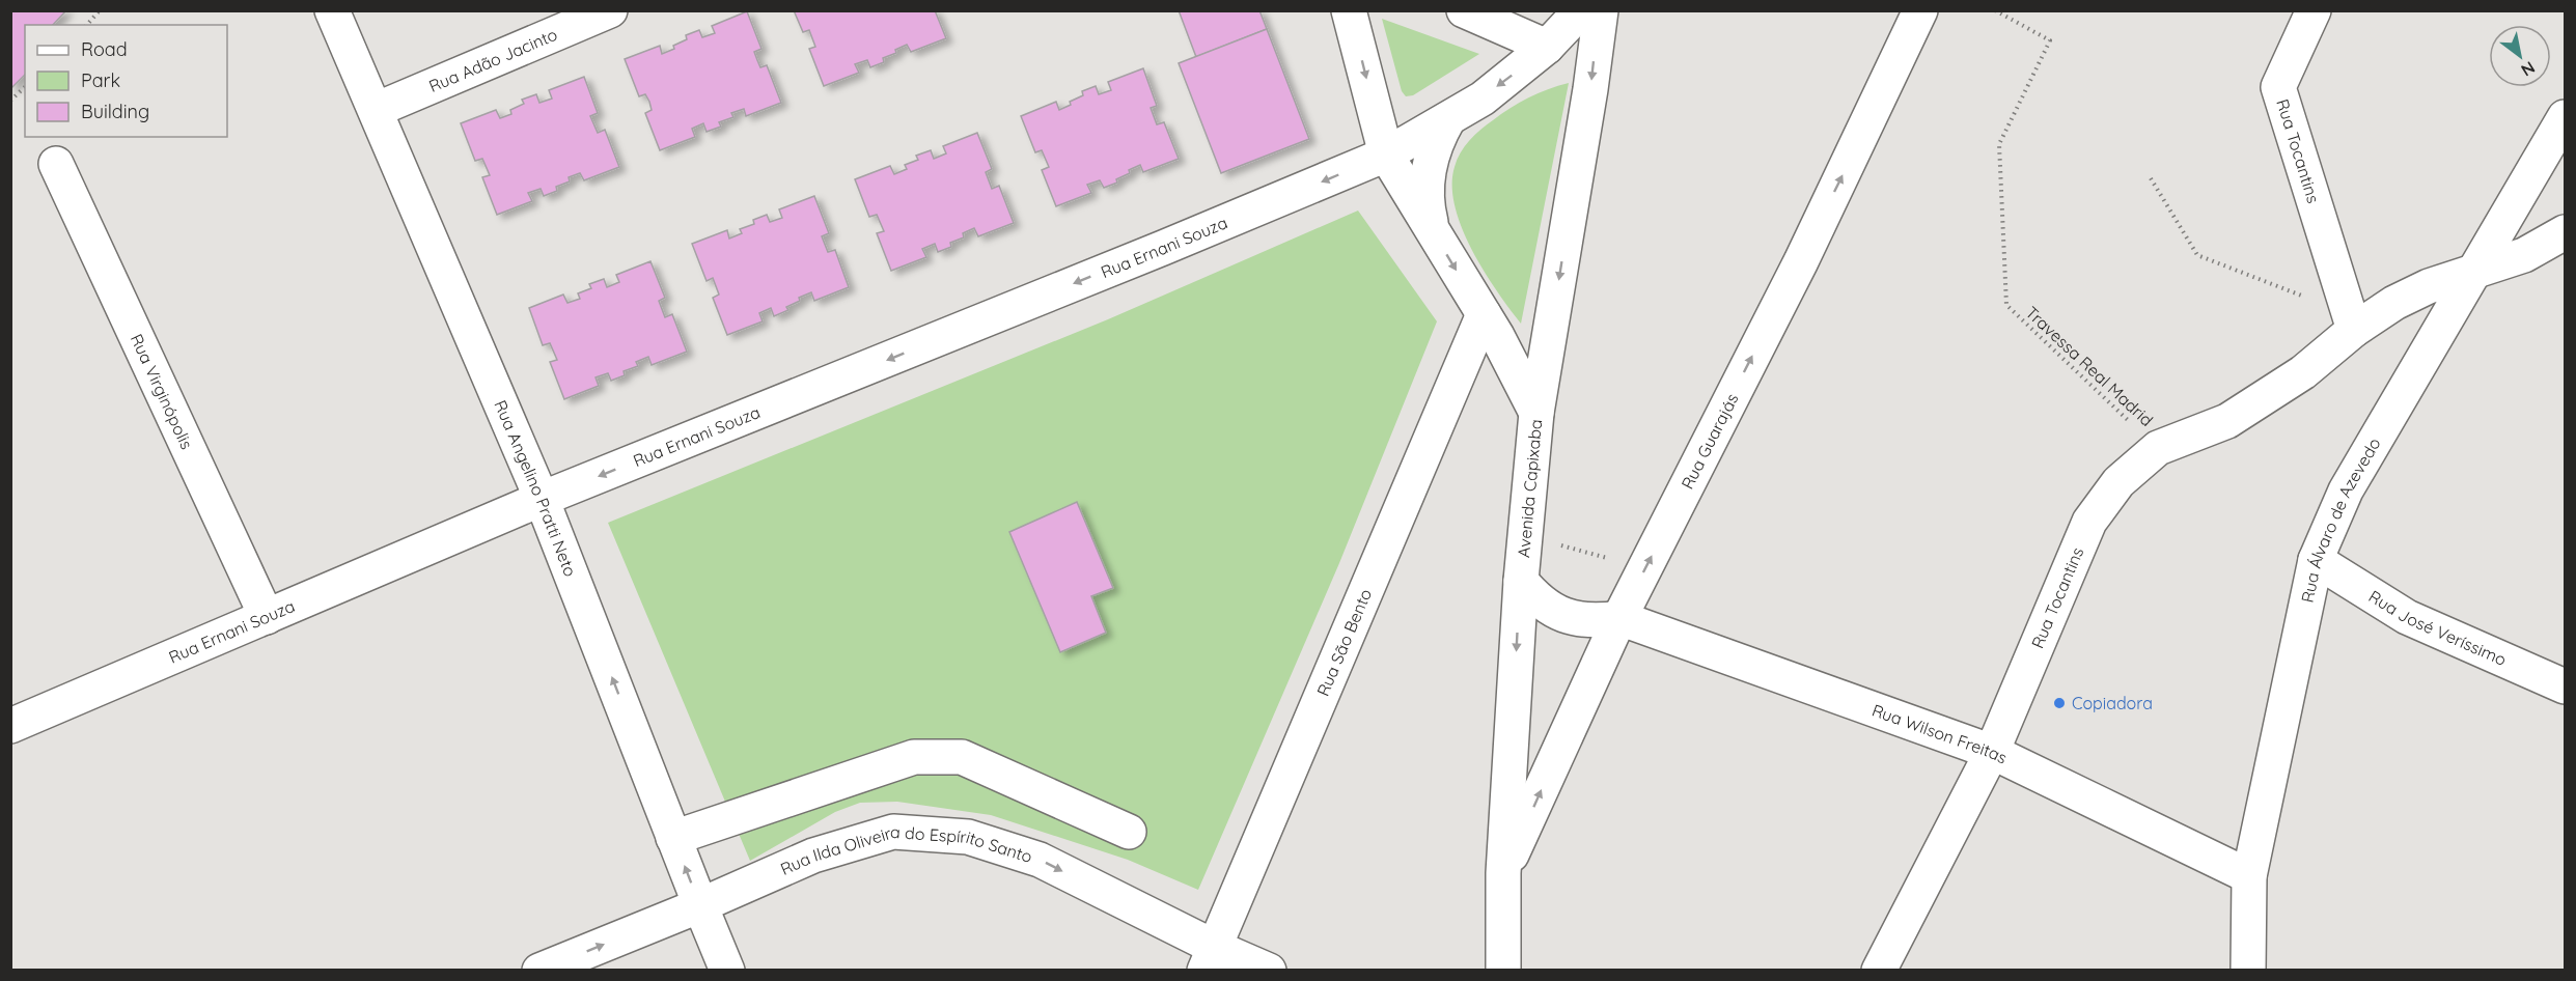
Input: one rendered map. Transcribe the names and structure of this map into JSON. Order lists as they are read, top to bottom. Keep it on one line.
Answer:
{"streets":{"street":["Rua Adão Jacinto","Rua Tocantins","Rua Ernani Souza","Rua Virginópolis","Rua Guarajás","Rua Angelino Pratti Neto","Avenida Capixaba","Rua Álvaro de Azevedo","Rua José Veríssimo","Rua São Bento","Rua Wilson Freitas","Rua Ilda Oliveira do Espírito Santo"],"path":["Travessa Real Madrid"]},"crossings":[["Rua Adão Jacinto","Rua Angelino Pratti Neto"],["Rua Tocantins","Travessa Real Madrid"],["Rua Tocantins","Rua Álvaro de Azevedo"],["Rua Tocantins","Rua Wilson Freitas"],["Rua Ernani Souza","Rua Virginópolis"],["Rua Ernani Souza","Rua Angelino Pratti Neto"],["Rua Guarajás","Avenida Capixaba"],["Rua Guarajás","Rua Wilson Freitas"],["Rua Angelino Pratti Neto","Rua Ilda Oliveira do Espírito Santo"],["Rua Álvaro de Azevedo","Rua José Veríssimo"],["Rua Álvaro de Azevedo","Rua Wilson Freitas"],["Rua São Bento","Rua Ilda Oliveira do Espírito Santo"]],"one_way":["Rua Ernani Souza","Rua Guarajás","Rua Angelino Pratti Neto"],"places":["Copiadora"],"legend":["Road","Park","Building"],"north":"bottom right"}
